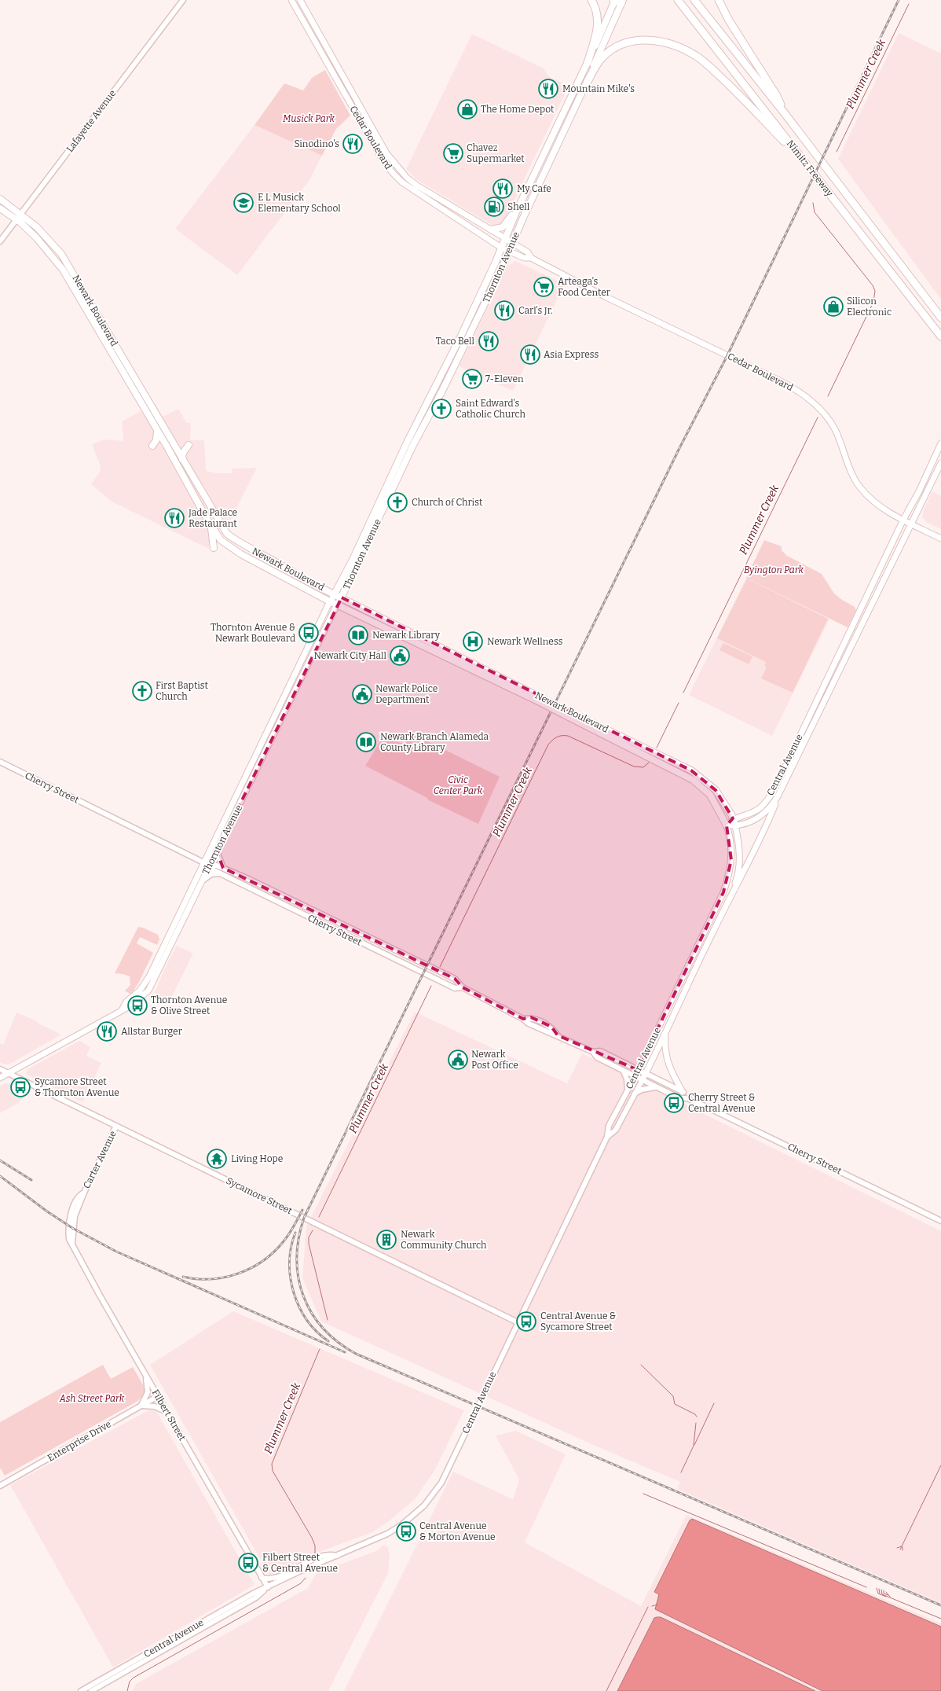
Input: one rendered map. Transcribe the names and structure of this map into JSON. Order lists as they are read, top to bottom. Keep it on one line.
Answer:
{"streets":{"highway":["Nimitz Freeway"],"main road":["Cedar Boulevard","Thornton Avenue","Newark Boulevard","Central Avenue"],"street":["Lafayette Avenue","Cherry Street","Carter Avenue","Sycamore Street","Filbert Street","Enterprise Drive"]},"crossings":[["Lafayette Avenue","Newark Boulevard"],["Cedar Boulevard","Thornton Avenue"],["Cedar Boulevard","Central Avenue"],["Thornton Avenue","Newark Boulevard"],["Thornton Avenue","Cherry Street"],["Thornton Avenue","Sycamore Street"],["Newark Boulevard","Central Avenue"],["Central Avenue","Cherry Street"],["Central Avenue","Sycamore Street"],["Central Avenue","Filbert Street"],["Carter Avenue","Sycamore Street"],["Carter Avenue","Filbert Street"],["Filbert Street","Enterprise Drive"]],"water":["Plummer Creek"],"parks":["Musick Park","Byington Park","Civic Center Park","Ash Street Park"],"places":{"restaurant":["Mountain Mike's","Sinodino's","My Cafe","Carl's Jr.","Taco Bell","Asia Express","Jade Palace Restaurant","Allstar Burger"],"shop":["The Home Depot","Silicon Electronic"],"supermarket":["Chavez Supermarket","Arteaga's Food Center","7-Eleven"],"school or university":["E L Musick Elementary School"],"fuel station":["Shell"],"church":["Saint Edward's Catholic Church","Church of Christ","First Baptist Church"],"bus stop":["Thornton Avenue & Newark Boulevard","Thornton Avenue & Olive Street","Sycamore Street & Thornton Avenue","Cherry Street & Central Avenue","Central Avenue & Sycamore Street","Central Avenue & Morton Avenue","Filbert Street & Central Avenue"],"library":["Newark Library","Newark Branch Alameda County Library"],"hospital":["Newark Wellness"],"public building":["Newark City Hall","Newark Police Department","Newark Post Office"],"temple":["Living Hope"],"building":["Newark Community Church"]}}
